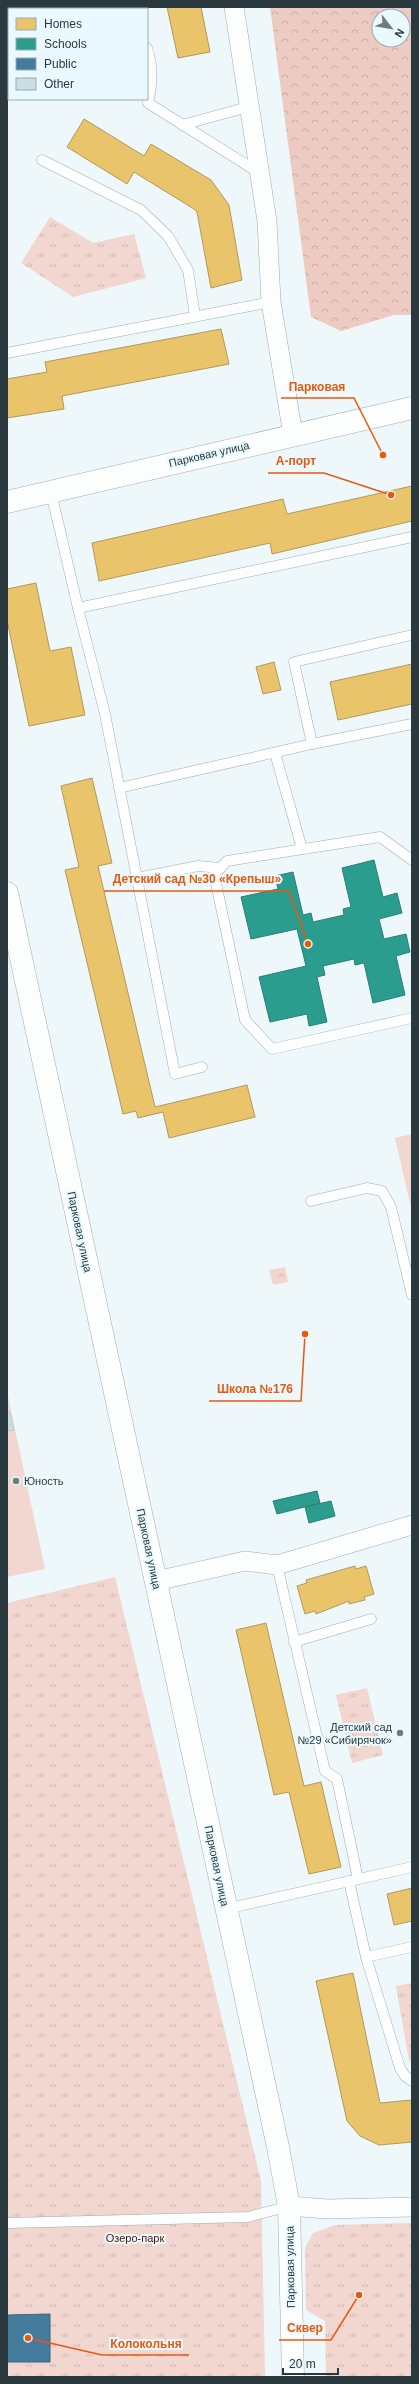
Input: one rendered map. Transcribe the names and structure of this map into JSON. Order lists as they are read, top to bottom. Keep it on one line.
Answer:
{"streets":{"street":["Парковая улица"]},"parks":["Озеро-парк"],"places":["Парковая","А-порт","Детский сад №30 «Крепыш»","Школа №176","Юность","Детский сад №29 «Сибирячок»","Сквер","Колокольня"],"legend":["Homes","Schools","Public","Other"],"scale_bar":"20 m","north":"bottom right"}
